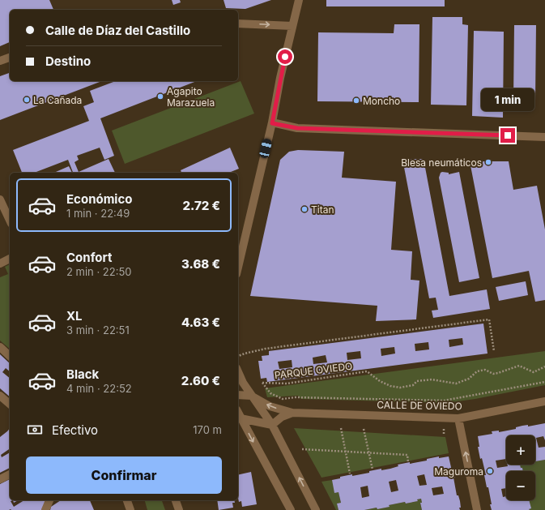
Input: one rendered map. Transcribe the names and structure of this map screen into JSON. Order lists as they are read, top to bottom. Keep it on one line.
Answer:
{"streets":{"street":["CALLE DE OVIEDO"],"path":["PARQUE OVIEDO"]},"places":["Agapito Marazuela","La Cañada","Moncho","Blesa neumáticos","Titan","Maguroma"],"page":{"banner":["Calle de Díaz del Castillo","Destino"],"bubble":"1 min","list":[{"name":"Económico","note":"1 min · 22:49","value":"2.72 €"},{"name":"Confort","note":"2 min · 22:50","value":"3.68 €"},{"name":"XL","note":"3 min · 22:51","value":"4.63 €"},{"name":"Black","note":"4 min · 22:52","value":"2.60 €"}],"pay":["Efectivo","170 m"],"map_buttons":["+","−"],"buttons":"Confirmar"}}
